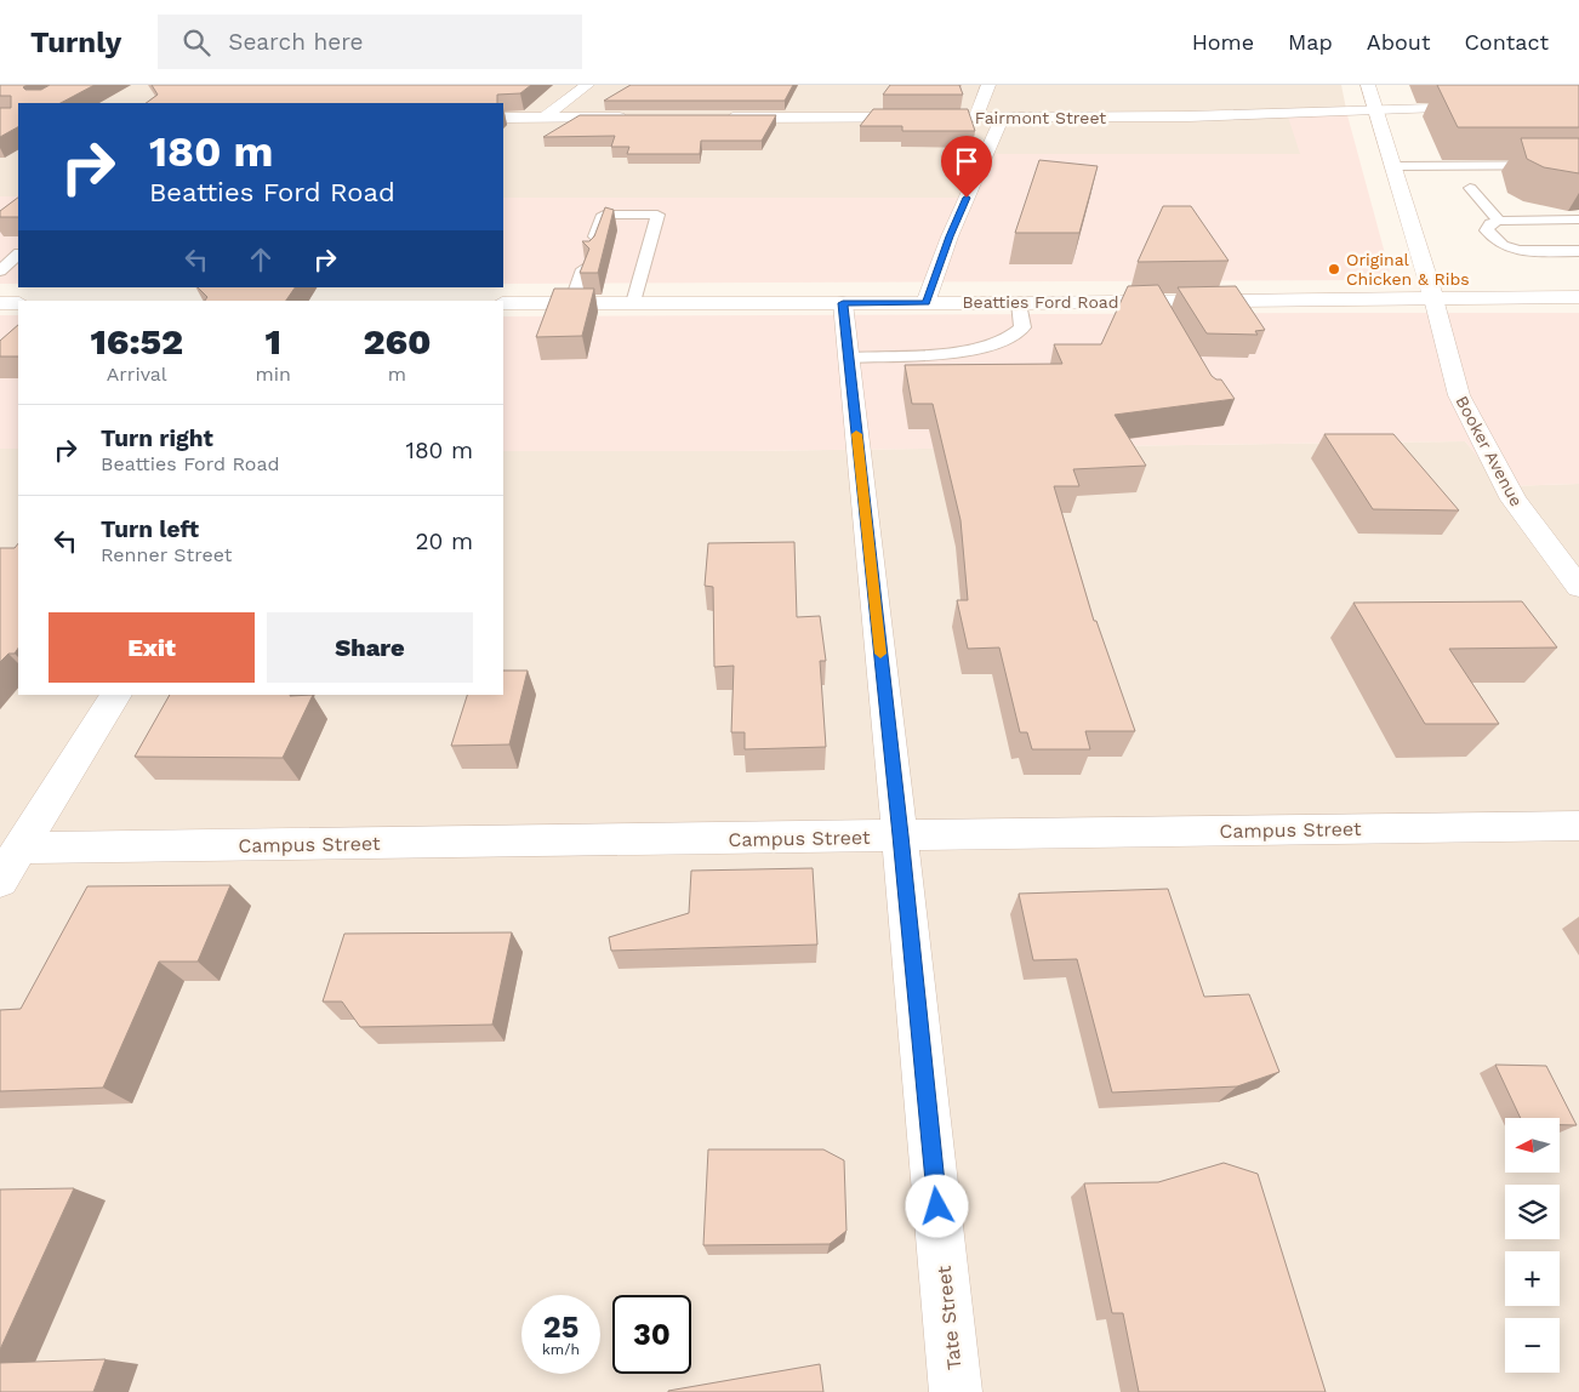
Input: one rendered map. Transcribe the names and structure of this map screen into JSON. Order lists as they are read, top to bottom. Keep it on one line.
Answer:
{"streets":{"street":["Fairmont Street","Beatties Ford Road","Booker Avenue","Campus Street","Tate Street"]},"crossings":[["Fairmont Street","Booker Avenue"],["Beatties Ford Road","Booker Avenue"],["Beatties Ford Road","Tate Street"],["Campus Street","Tate Street"]],"places":["Original Chicken & Ribs"],"north":"left","page":{"header":"Turnly","search":"Search here","nav":["Home","Map","About","Contact"],"turn":["180 m","Beatties Ford Road"],"eta":["16:52","Arrival","1","min","260","m"],"list":[{"name":"Turn right","note":"Beatties Ford Road","value":"180 m"},{"name":"Turn left","note":"Renner Street","value":"20 m"}],"buttons":["Exit","Share"],"map_buttons":["+","−"],"speed":"25 km/h","limit":"30"}}
